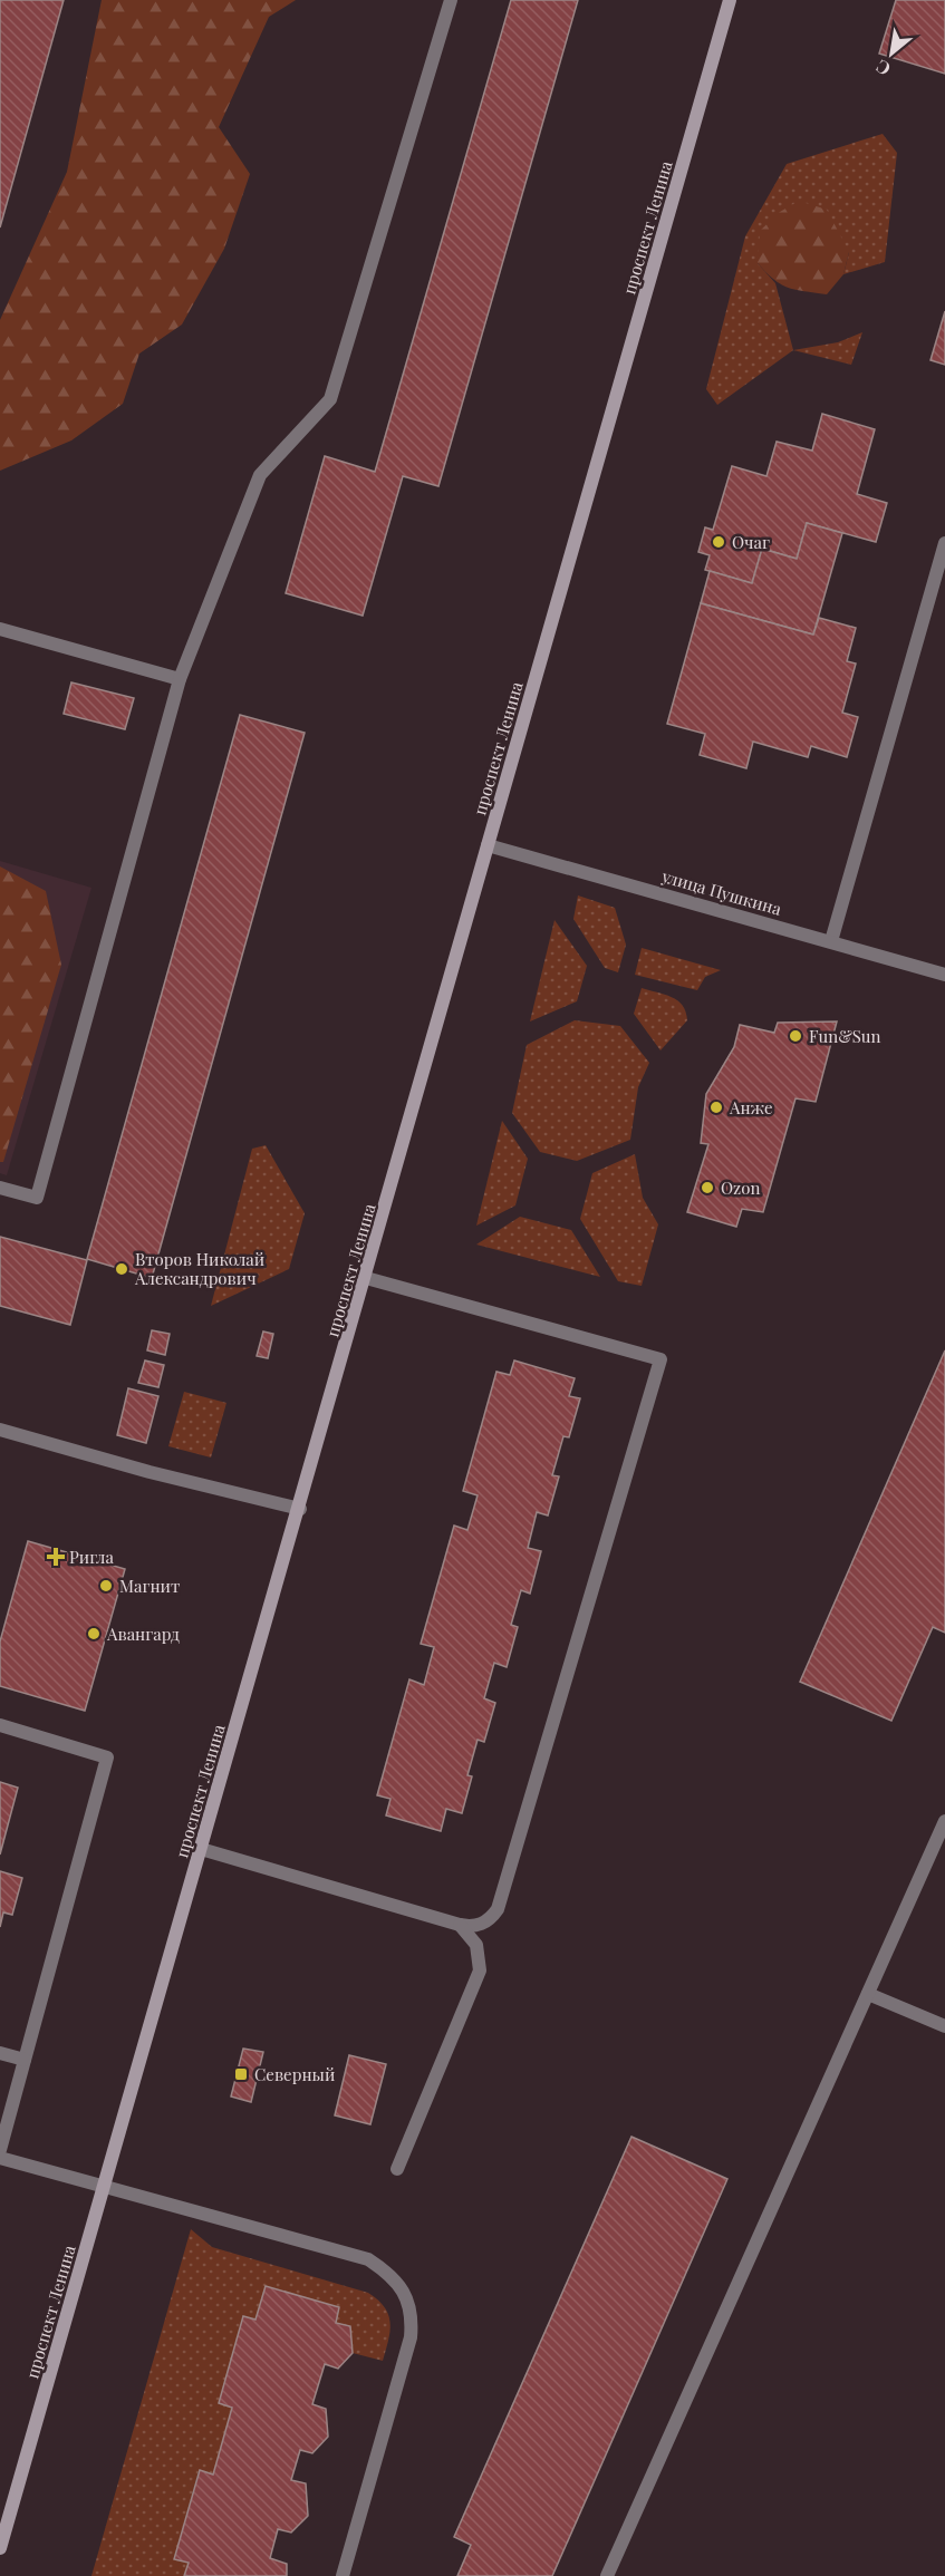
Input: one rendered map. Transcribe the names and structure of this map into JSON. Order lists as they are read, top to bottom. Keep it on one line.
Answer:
{"streets":{"main road":["проспект Ленина"],"street":["улица Пушкина"]},"crossings":[["проспект Ленина","улица Пушкина"]],"places":{"other":["Очаг","Fun&Sun","Анже","Ozon","Второв Николай Александрович","Магнит","Авангард"],"health":["Ригла"],"transit":["Северный"]},"north":"bottom left"}
